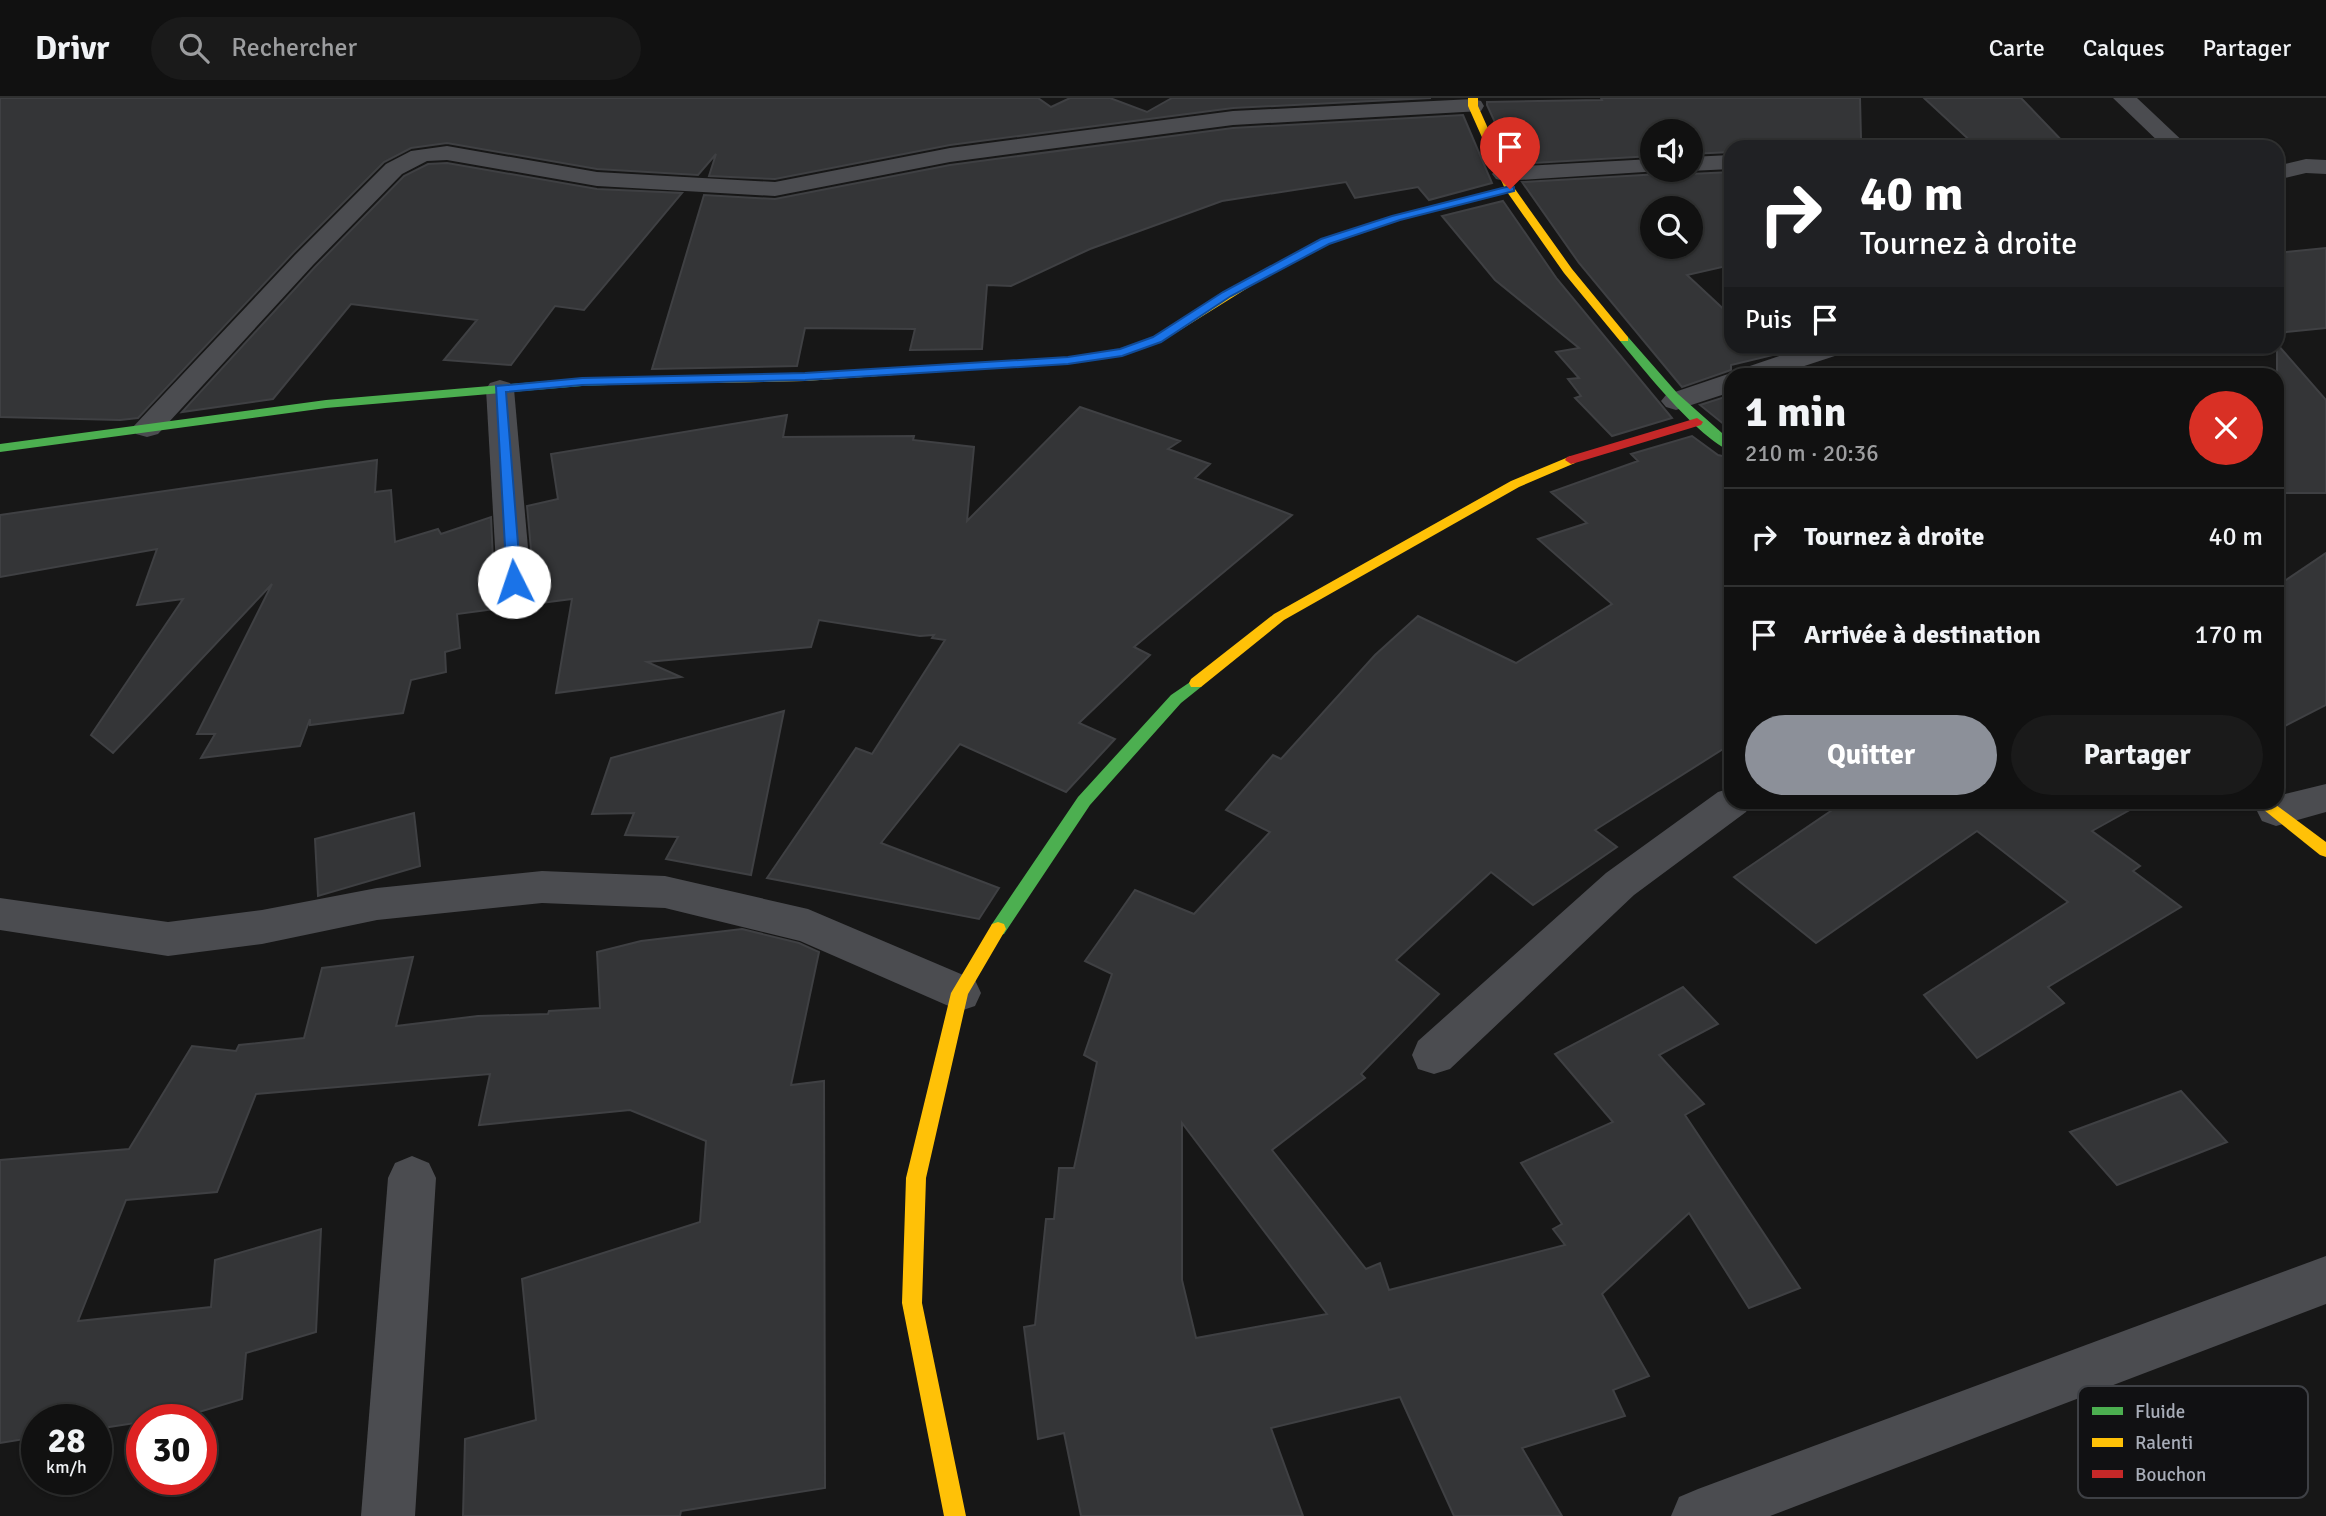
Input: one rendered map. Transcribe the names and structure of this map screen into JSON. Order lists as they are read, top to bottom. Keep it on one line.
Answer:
{"legend":["Fluide","Ralenti","Bouchon"],"page":{"header":"Drivr","search":"Rechercher","nav":["Carte","Calques","Partager"],"turn":["40 m","Tournez à droite"],"then":"Puis","heading":["1 min","210 m · 20:36"],"list":[{"name":"Tournez à droite","value":"40 m"},{"name":"Arrivée à destination","value":"170 m"}],"buttons":["Quitter","Partager"],"speed":"28 km/h","limit":"30"}}
